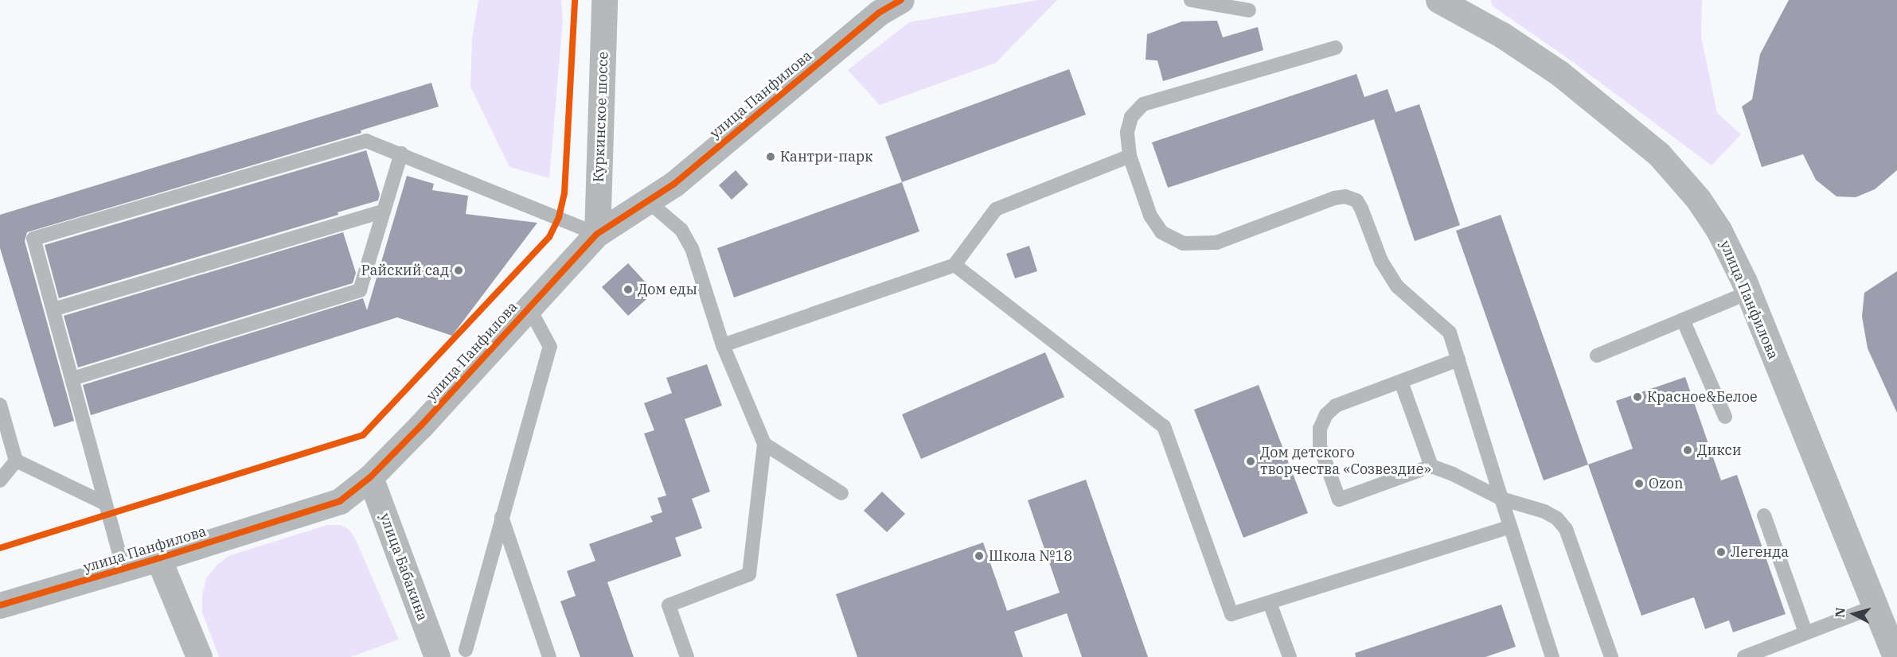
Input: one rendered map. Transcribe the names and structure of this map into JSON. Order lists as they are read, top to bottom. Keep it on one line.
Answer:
{"streets":{"street":["улица Панфилова","Куркинское шоссе","улица Бабакина"]},"crossings":[["улица Панфилова","Куркинское шоссе"],["улица Панфилова","улица Бабакина"]],"places":["Кантри-парк","Райский сад","Дом еды","Красное&Белое","Дикси","Дом детского творчества «Созвездие»","Ozon","Легенда","Школа №18"],"north":"left"}
